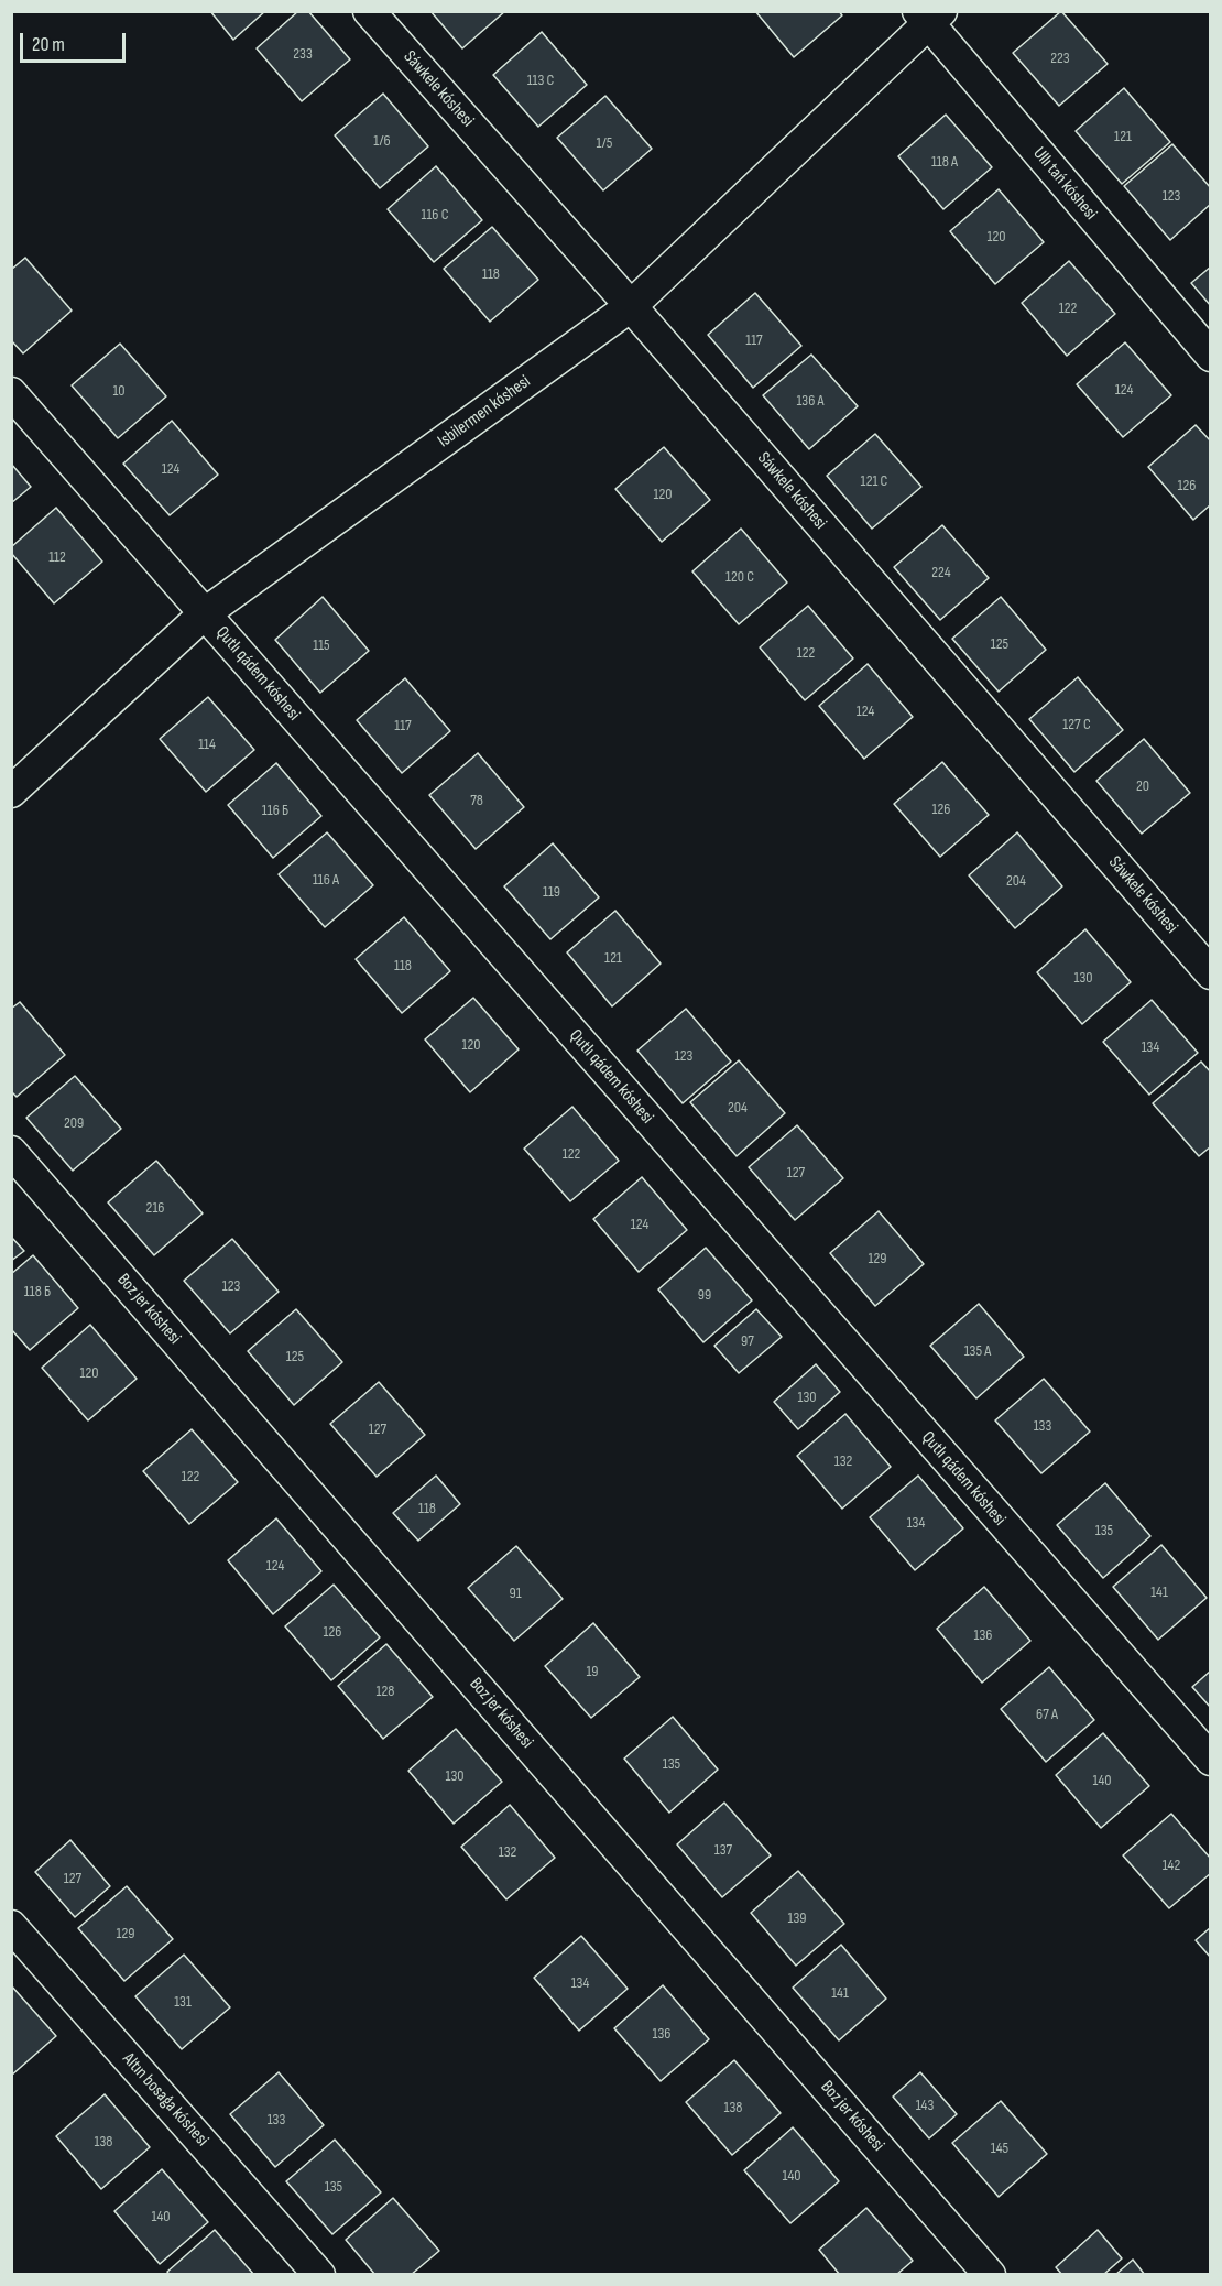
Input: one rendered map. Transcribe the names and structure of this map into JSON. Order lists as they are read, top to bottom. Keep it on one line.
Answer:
{"streets":{"street":["Sáwkele kóshesi","Ullı tań kóshesi","Isbilermen kóshesi","Qutlı qádem kóshesi","Boz jer kóshesi","Altın bosaǵa kóshesi"]},"crossings":[["Sáwkele kóshesi","Isbilermen kóshesi"],["Ullı tań kóshesi","Isbilermen kóshesi"],["Isbilermen kóshesi","Qutlı qádem kóshesi"]],"house_numbers":["233","223","113 С","121","1/6","1/5","118 А","123","116 С","120","118","122","117","124","10","136 А","124","121 С","126","120","112","224","120 С","125","115","122","124","127 С","117","114","20","78","126","116 Б","116 А","204","119","121","118","130","120","134","123","204","209","122","127","216","124","129","123","118 Б","99","97","135 А","125","120","130","133","127","132","122","118","134","135","124","141","91","126","136","19","128","67 А","135","130","140","137","132","142","127","139","129","134","141","131","136","143","138","133","138","145","140","135","140"],"scale_bar":"20 m"}
